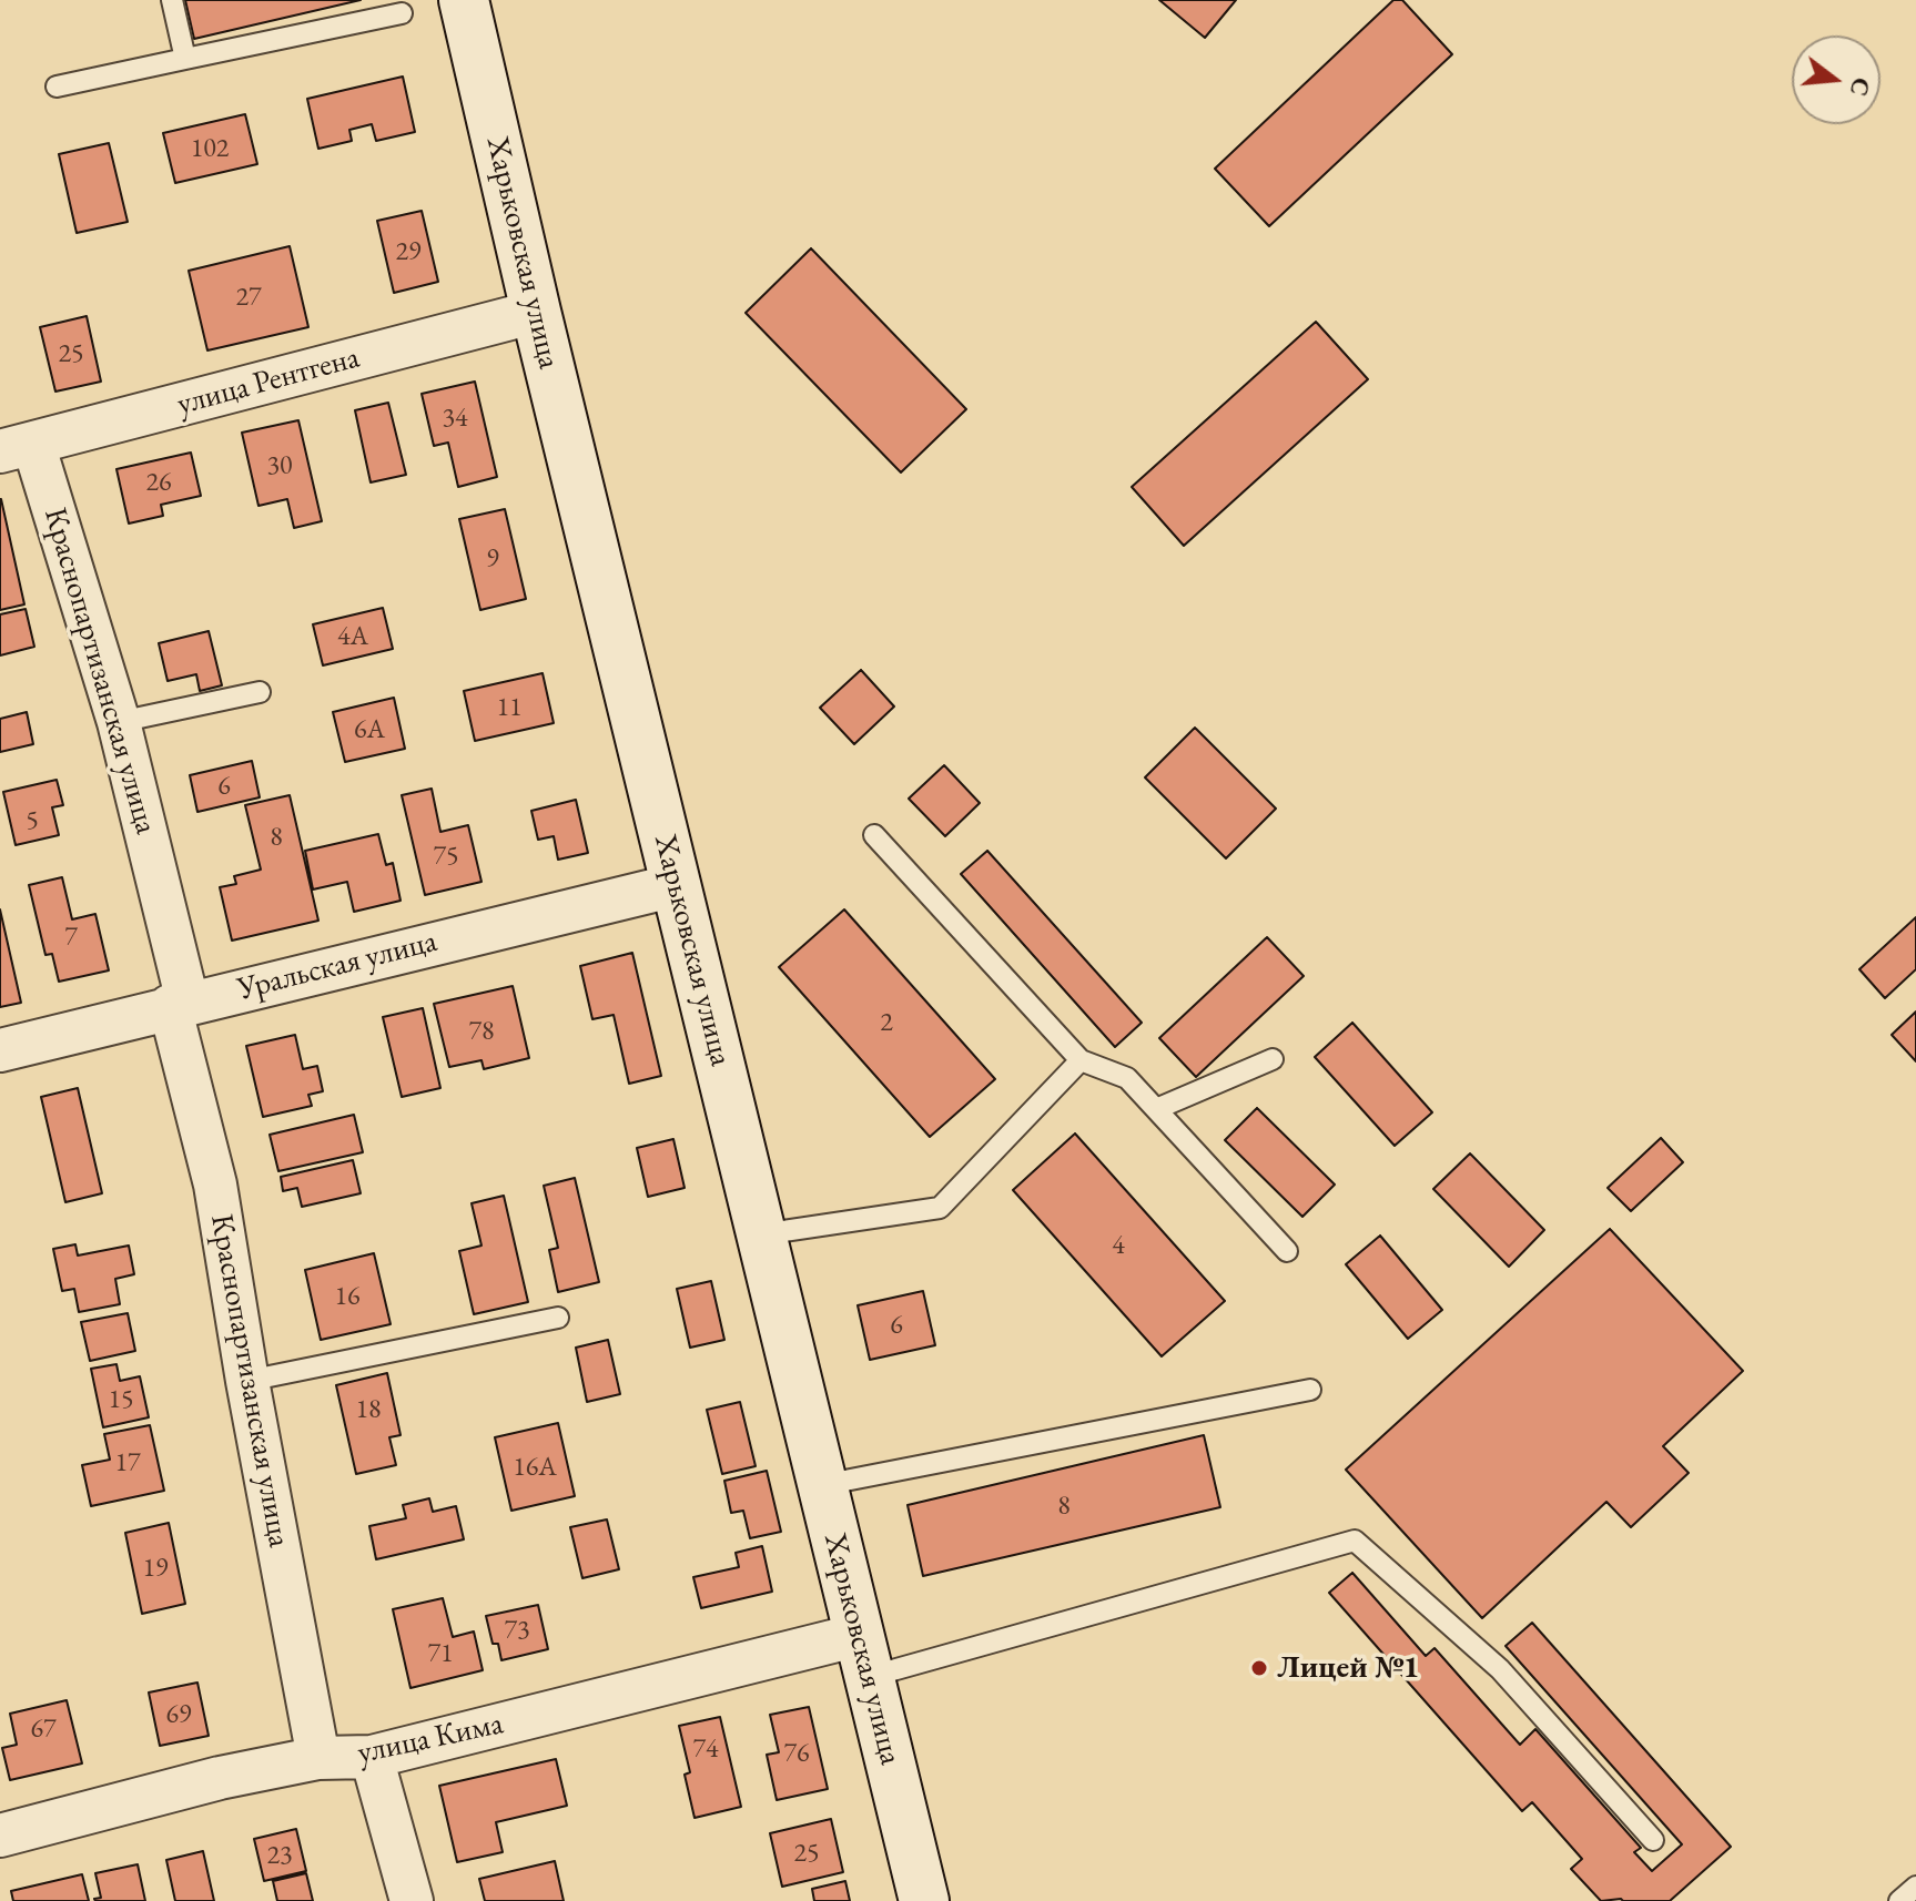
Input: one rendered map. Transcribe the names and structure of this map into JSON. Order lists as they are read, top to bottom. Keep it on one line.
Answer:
{"streets":{"street":["Харьковская улица","улица Рентгена","Краснопартизанская улица","Уральская улица","улица Кима"]},"crossings":[["Харьковская улица","улица Рентгена"],["Харьковская улица","Уральская улица"],["Харьковская улица","улица Кима"],["улица Рентгена","Краснопартизанская улица"],["Краснопартизанская улица","Уральская улица"],["Краснопартизанская улица","улица Кима"]],"places":["Лицей №1"],"house_numbers":["102","29","27","25","34","30","26","9","4А","11","6А","6","5","8","75","7","2","78","4","16","6","15","18","17","16А","8","19","73","71","69","67","74","76","25","23"],"north":"right"}
